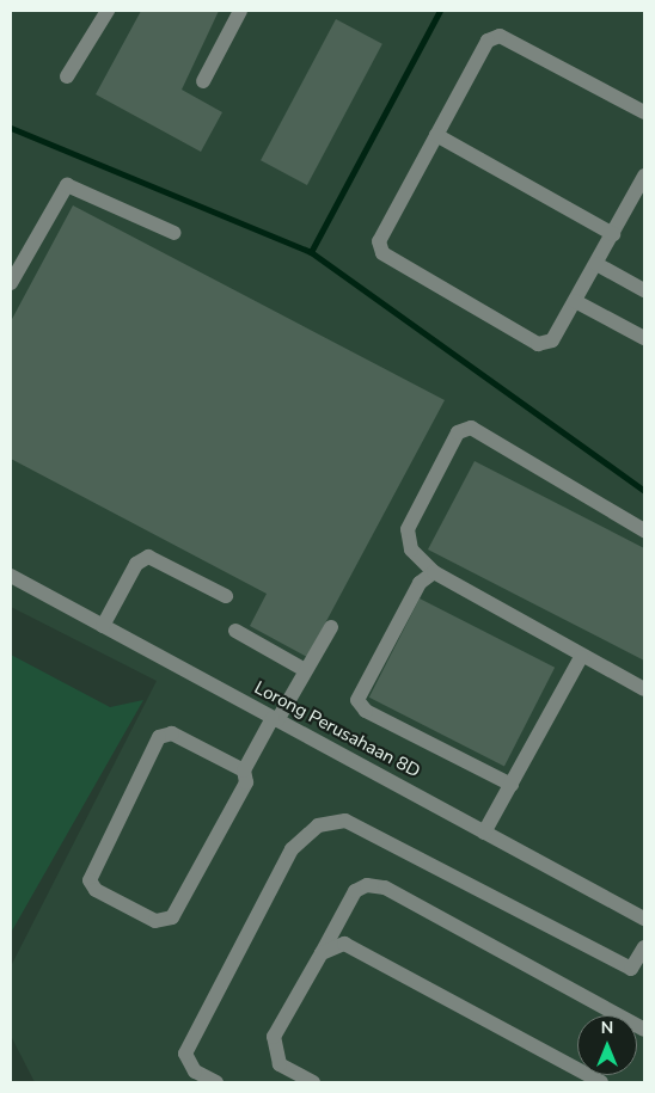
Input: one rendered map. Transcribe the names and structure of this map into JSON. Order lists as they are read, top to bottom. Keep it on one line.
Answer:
{"streets":{"street":["Lorong Perusahaan 8D"]},"north":"top"}
